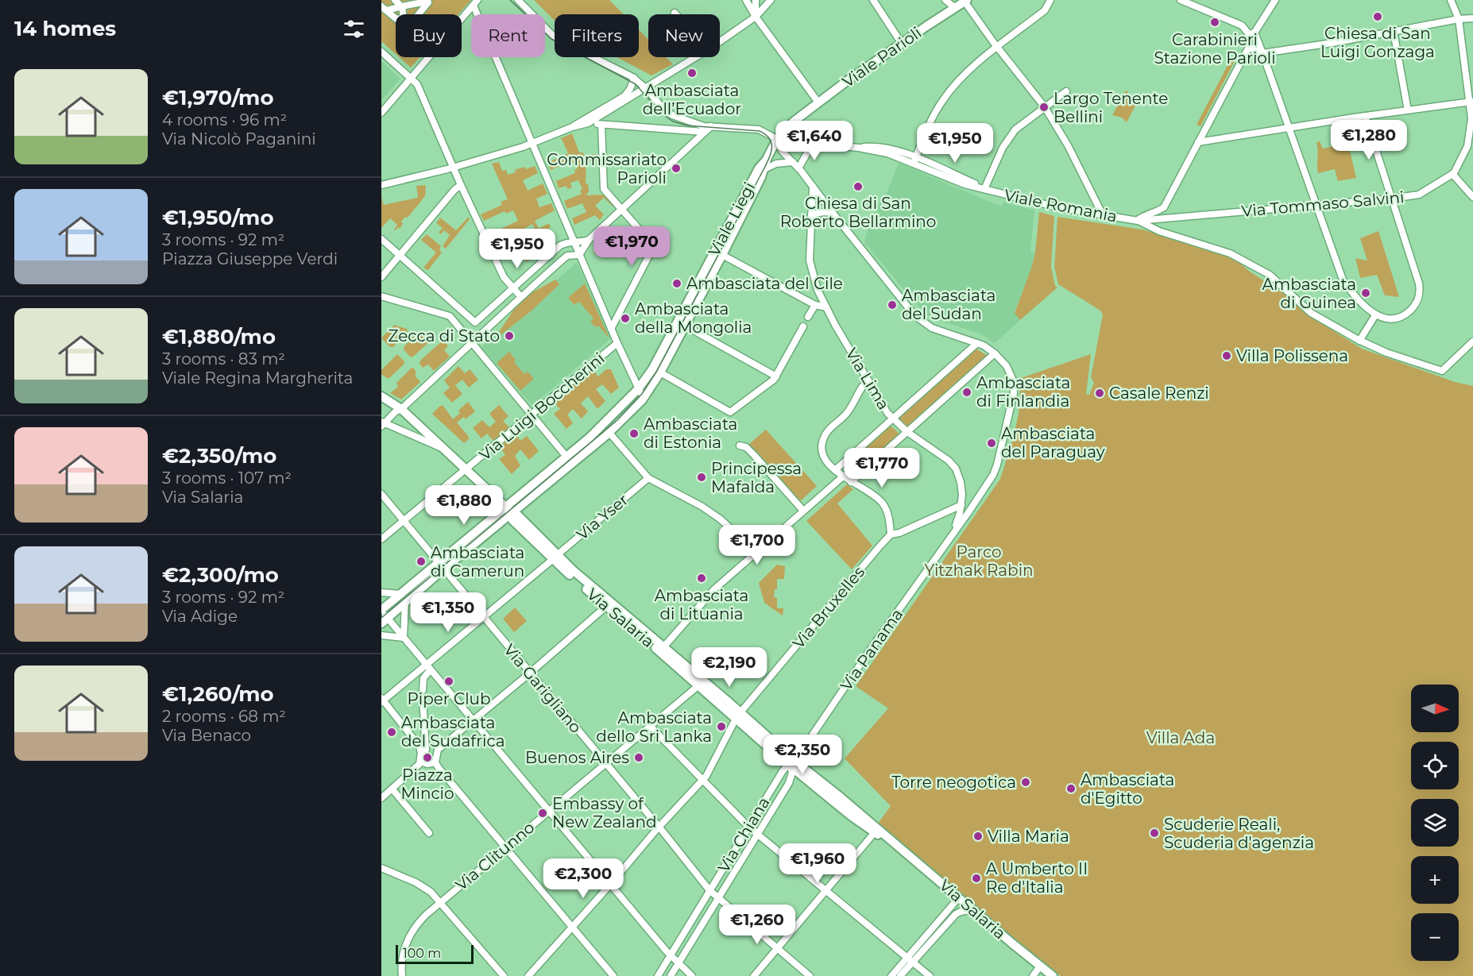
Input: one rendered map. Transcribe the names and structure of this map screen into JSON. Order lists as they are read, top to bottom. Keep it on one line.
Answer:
{"streets":{"main road":["Viale Parioli","Viale Liegi","Via Salaria"],"street":["Via Tommaso Salvini","Viale Romania","Via Lima","Via Luigi Boccherini","Via Yser","Via Bruxelles","Via Panama","Via Garigliano","Via Chiana","Via Clitunno"]},"crossings":[["Viale Parioli","Viale Romania"],["Viale Parioli","Viale Liegi"],["Via Tommaso Salvini","Viale Romania"],["Viale Liegi","Via Salaria"],["Via Luigi Boccherini","Via Salaria"],["Via Luigi Boccherini","Via Garigliano"],["Via Yser","Via Salaria"],["Via Yser","Via Garigliano"],["Via Bruxelles","Via Salaria"],["Via Bruxelles","Via Garigliano"],["Via Salaria","Via Panama"],["Via Salaria","Via Chiana"],["Via Salaria","Via Clitunno"],["Via Panama","Via Chiana"],["Via Garigliano","Via Chiana"],["Via Garigliano","Via Clitunno"]],"parks":["Parco Yitzhak Rabin","Villa Ada"],"places":["Chiesa di San Luigi Gonzaga","Carabinieri Stazione Parioli","Ambasciata dell’Ecuador","Largo Tenente Bellini","Commissariato Parioli","Chiesa di San Roberto Bellarmino","Ambasciata del Cile","Ambasciata di Guinea","Ambasciata del Sudan","Ambasciata della Mongolia","Zecca di Stato","Villa Polissena","Ambasciata di Finlandia","Casale Renzi","Ambasciata di Estonia","Ambasciata del Paraguay","Principessa Mafalda","Ambasciata di Camerun","Ambasciata di Lituania","Piper Club","Ambasciata dello Sri Lanka","Ambasciata del Sudafrica","Piazza Mincio","Buenos Aires","Torre neogotica","Ambasciata d'Egitto","Embassy of New Zealand","Scuderie Reali, Scuderia d'agenzia","Villa Maria","A Umberto II Re d'Italia"],"scale_bar":"100 m","north":"right","page":{"heading":"14 homes","chip":["Buy","Rent","Filters","New"],"list":[{"name":"€1,970/mo","note":"4 rooms · 96 m² · Via Nicolò Paganini"},{"name":"€1,950/mo","note":"3 rooms · 92 m² · Piazza Giuseppe Verdi"},{"name":"€1,880/mo","note":"3 rooms · 83 m² · Viale Regina Margherita"},{"name":"€2,350/mo","note":"3 rooms · 107 m² · Via Salaria"},{"name":"€2,300/mo","note":"3 rooms · 92 m² · Via Adige"},{"name":"€1,260/mo","note":"2 rooms · 68 m² · Via Benaco"}],"price":["€1,280","€1,640","€1,950","€1,970","€1,950","€1,770","€1,880","€1,700","€1,350","€2,190","€2,350","€1,960","€2,300","€1,260"],"map_buttons":["+","−"],"scale":"100 m"}}
